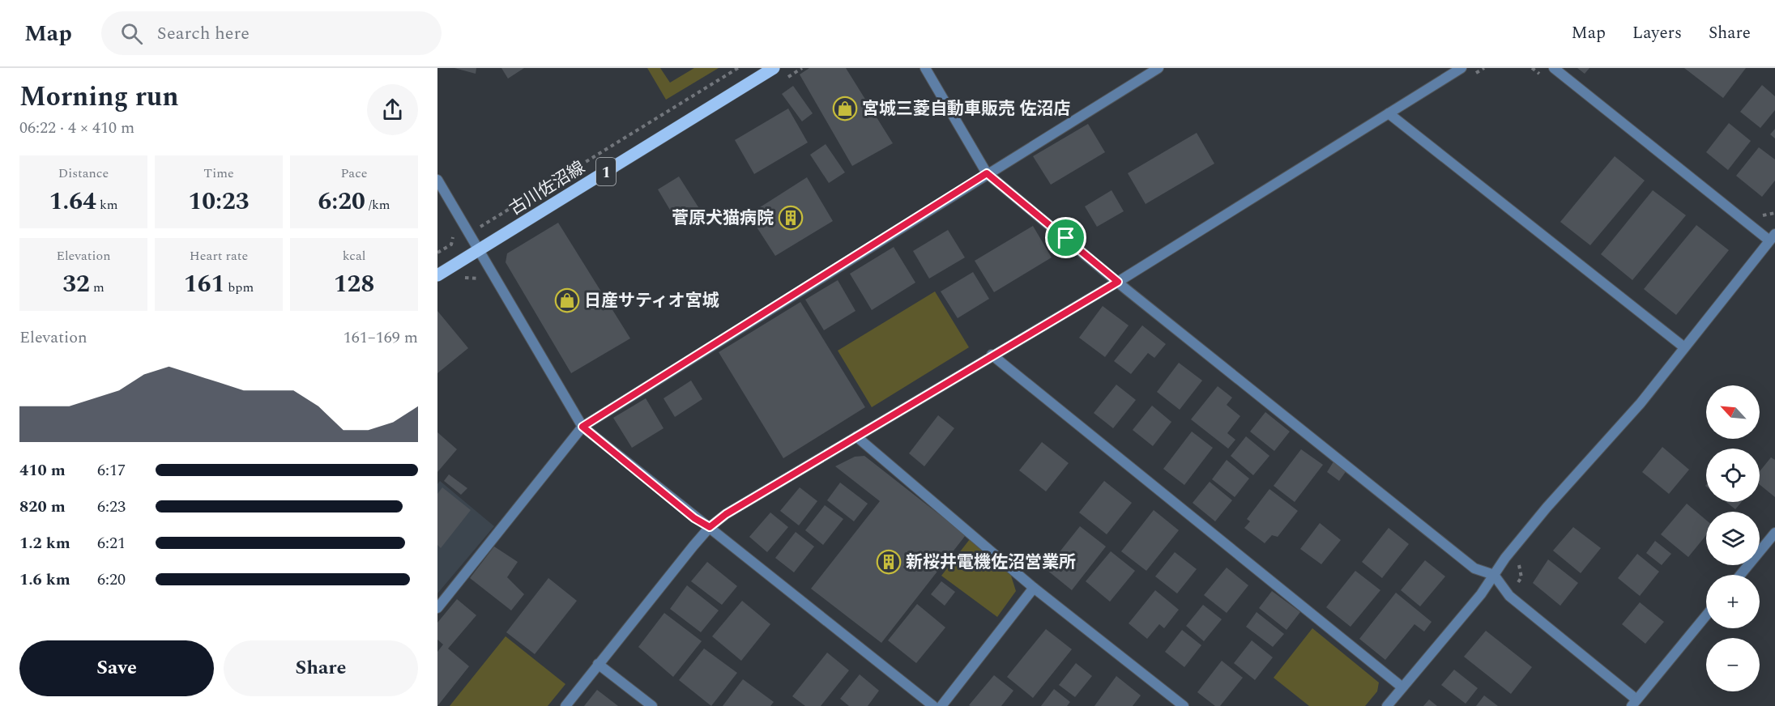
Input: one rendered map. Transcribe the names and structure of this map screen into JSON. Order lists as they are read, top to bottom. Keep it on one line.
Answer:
{"streets":{"main road":["1","古川佐沼線"]},"places":{"shop":["宮城三菱自動車販売 佐沼店","日産サティオ宮城"],"building":["菅原犬猫病院","新桜井電機佐沼営業所"]},"north":"top left","page":{"header":"Map","search":"Search here","nav":["Map","Layers","Share"],"heading":["Morning run","06:22 · 4 × 410 m"],"stats":[["Distance","1.64 km"],["Time","10:23"],["Pace","6:20 /km"],["Elevation","32 m"],["Heart rate","161 bpm"],["kcal","128"]],"chart":["Elevation","161–169 m"],"map_buttons":["+","−"],"list":[{"name":"410 m","note":"6:17"},{"name":"820 m","note":"6:23"},{"name":"1.2 km","note":"6:21"},{"name":"1.6 km","note":"6:20"}],"buttons":["Save","Share"]}}
